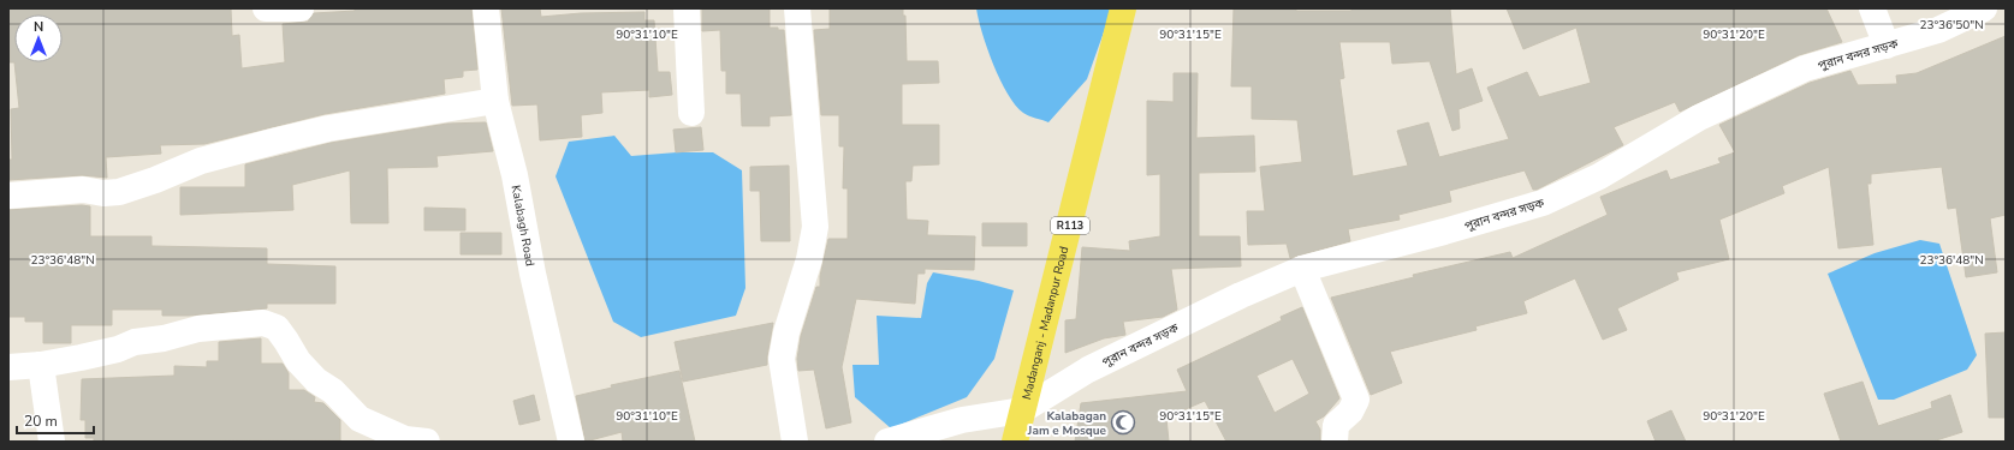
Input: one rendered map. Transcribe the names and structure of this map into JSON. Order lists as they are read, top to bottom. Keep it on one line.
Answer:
{"streets":{"main road":["R113","Madanganj - Madanpur Road"],"street":["পুরান বন্দর সড়ক","Kalabagh Road"]},"crossings":[["পুরান বন্দর সড়ক","Madanganj - Madanpur Road"]],"places":{"mosque":["Kalabagan Jam e Mosque"]},"scale_bar":"20 m","north":"top","coordinates":["23°36'50\"N","90°31'10\"E","90°31'15\"E","90°31'20\"E","23°36'48\"N"]}
